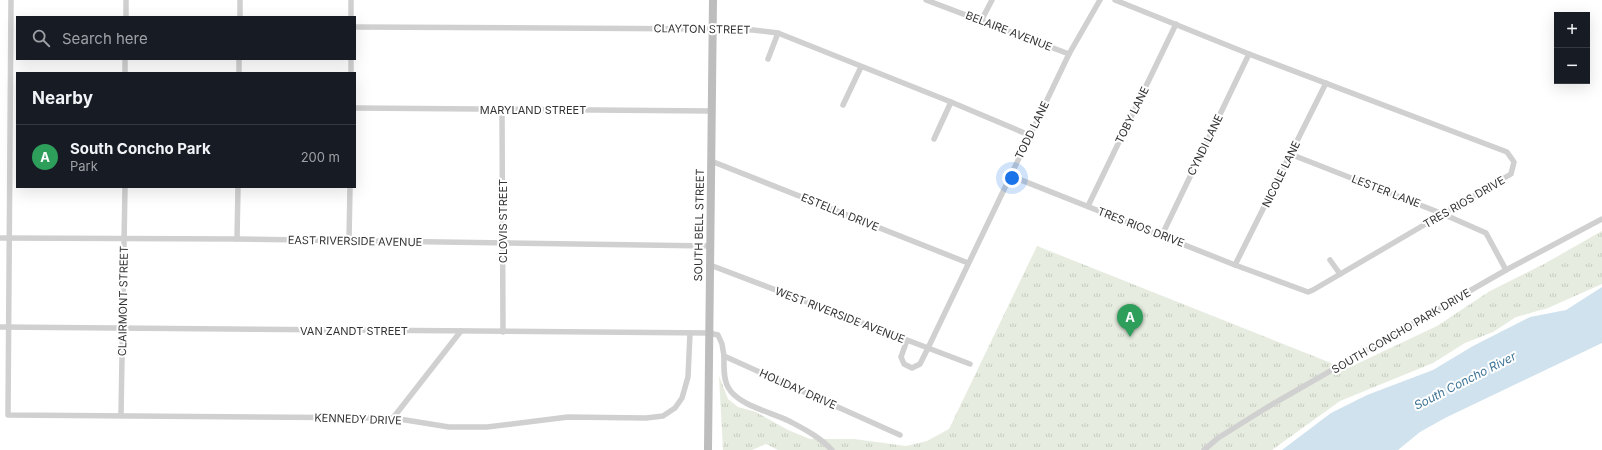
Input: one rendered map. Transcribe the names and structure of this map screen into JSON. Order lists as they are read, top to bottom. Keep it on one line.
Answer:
{"streets":{"main road":["SOUTH BELL STREET"],"street":["CLAYTON STREET","BELAIRE AVENUE","MARYLAND STREET","TOBY LANE","TODD LANE","CYNDI LANE","NICOLE LANE","LESTER LANE","TRES RIOS DRIVE","ESTELLA DRIVE","CLOVIS STREET","EAST RIVERSIDE AVENUE","CLAIRMONT STREET","WEST RIVERSIDE AVENUE","VAN ZANDT STREET","SOUTH CONCHO PARK DRIVE","HOLIDAY DRIVE","KENNEDY DRIVE"]},"crossings":[["CLAYTON STREET","TODD LANE"],["CLAYTON STREET","SOUTH BELL STREET"],["BELAIRE AVENUE","TODD LANE"],["MARYLAND STREET","CLOVIS STREET"],["MARYLAND STREET","SOUTH BELL STREET"],["TOBY LANE","TRES RIOS DRIVE"],["TODD LANE","TRES RIOS DRIVE"],["TODD LANE","ESTELLA DRIVE"],["TODD LANE","WEST RIVERSIDE AVENUE"],["CYNDI LANE","TRES RIOS DRIVE"],["NICOLE LANE","LESTER LANE"],["NICOLE LANE","TRES RIOS DRIVE"],["LESTER LANE","TRES RIOS DRIVE"],["LESTER LANE","SOUTH CONCHO PARK DRIVE"],["ESTELLA DRIVE","SOUTH BELL STREET"],["CLOVIS STREET","EAST RIVERSIDE AVENUE"],["CLOVIS STREET","VAN ZANDT STREET"],["SOUTH BELL STREET","EAST RIVERSIDE AVENUE"],["SOUTH BELL STREET","WEST RIVERSIDE AVENUE"],["SOUTH BELL STREET","VAN ZANDT STREET"],["EAST RIVERSIDE AVENUE","CLAIRMONT STREET"],["CLAIRMONT STREET","VAN ZANDT STREET"],["CLAIRMONT STREET","KENNEDY DRIVE"],["VAN ZANDT STREET","KENNEDY DRIVE"]],"water":["South Concho River"],"page":{"map_buttons":["+","−"],"search":"Search here","heading":"Nearby","list":[{"mark":"A","name":"South Concho Park","note":"Park","value":"200 m"}],"pins":"A"}}
